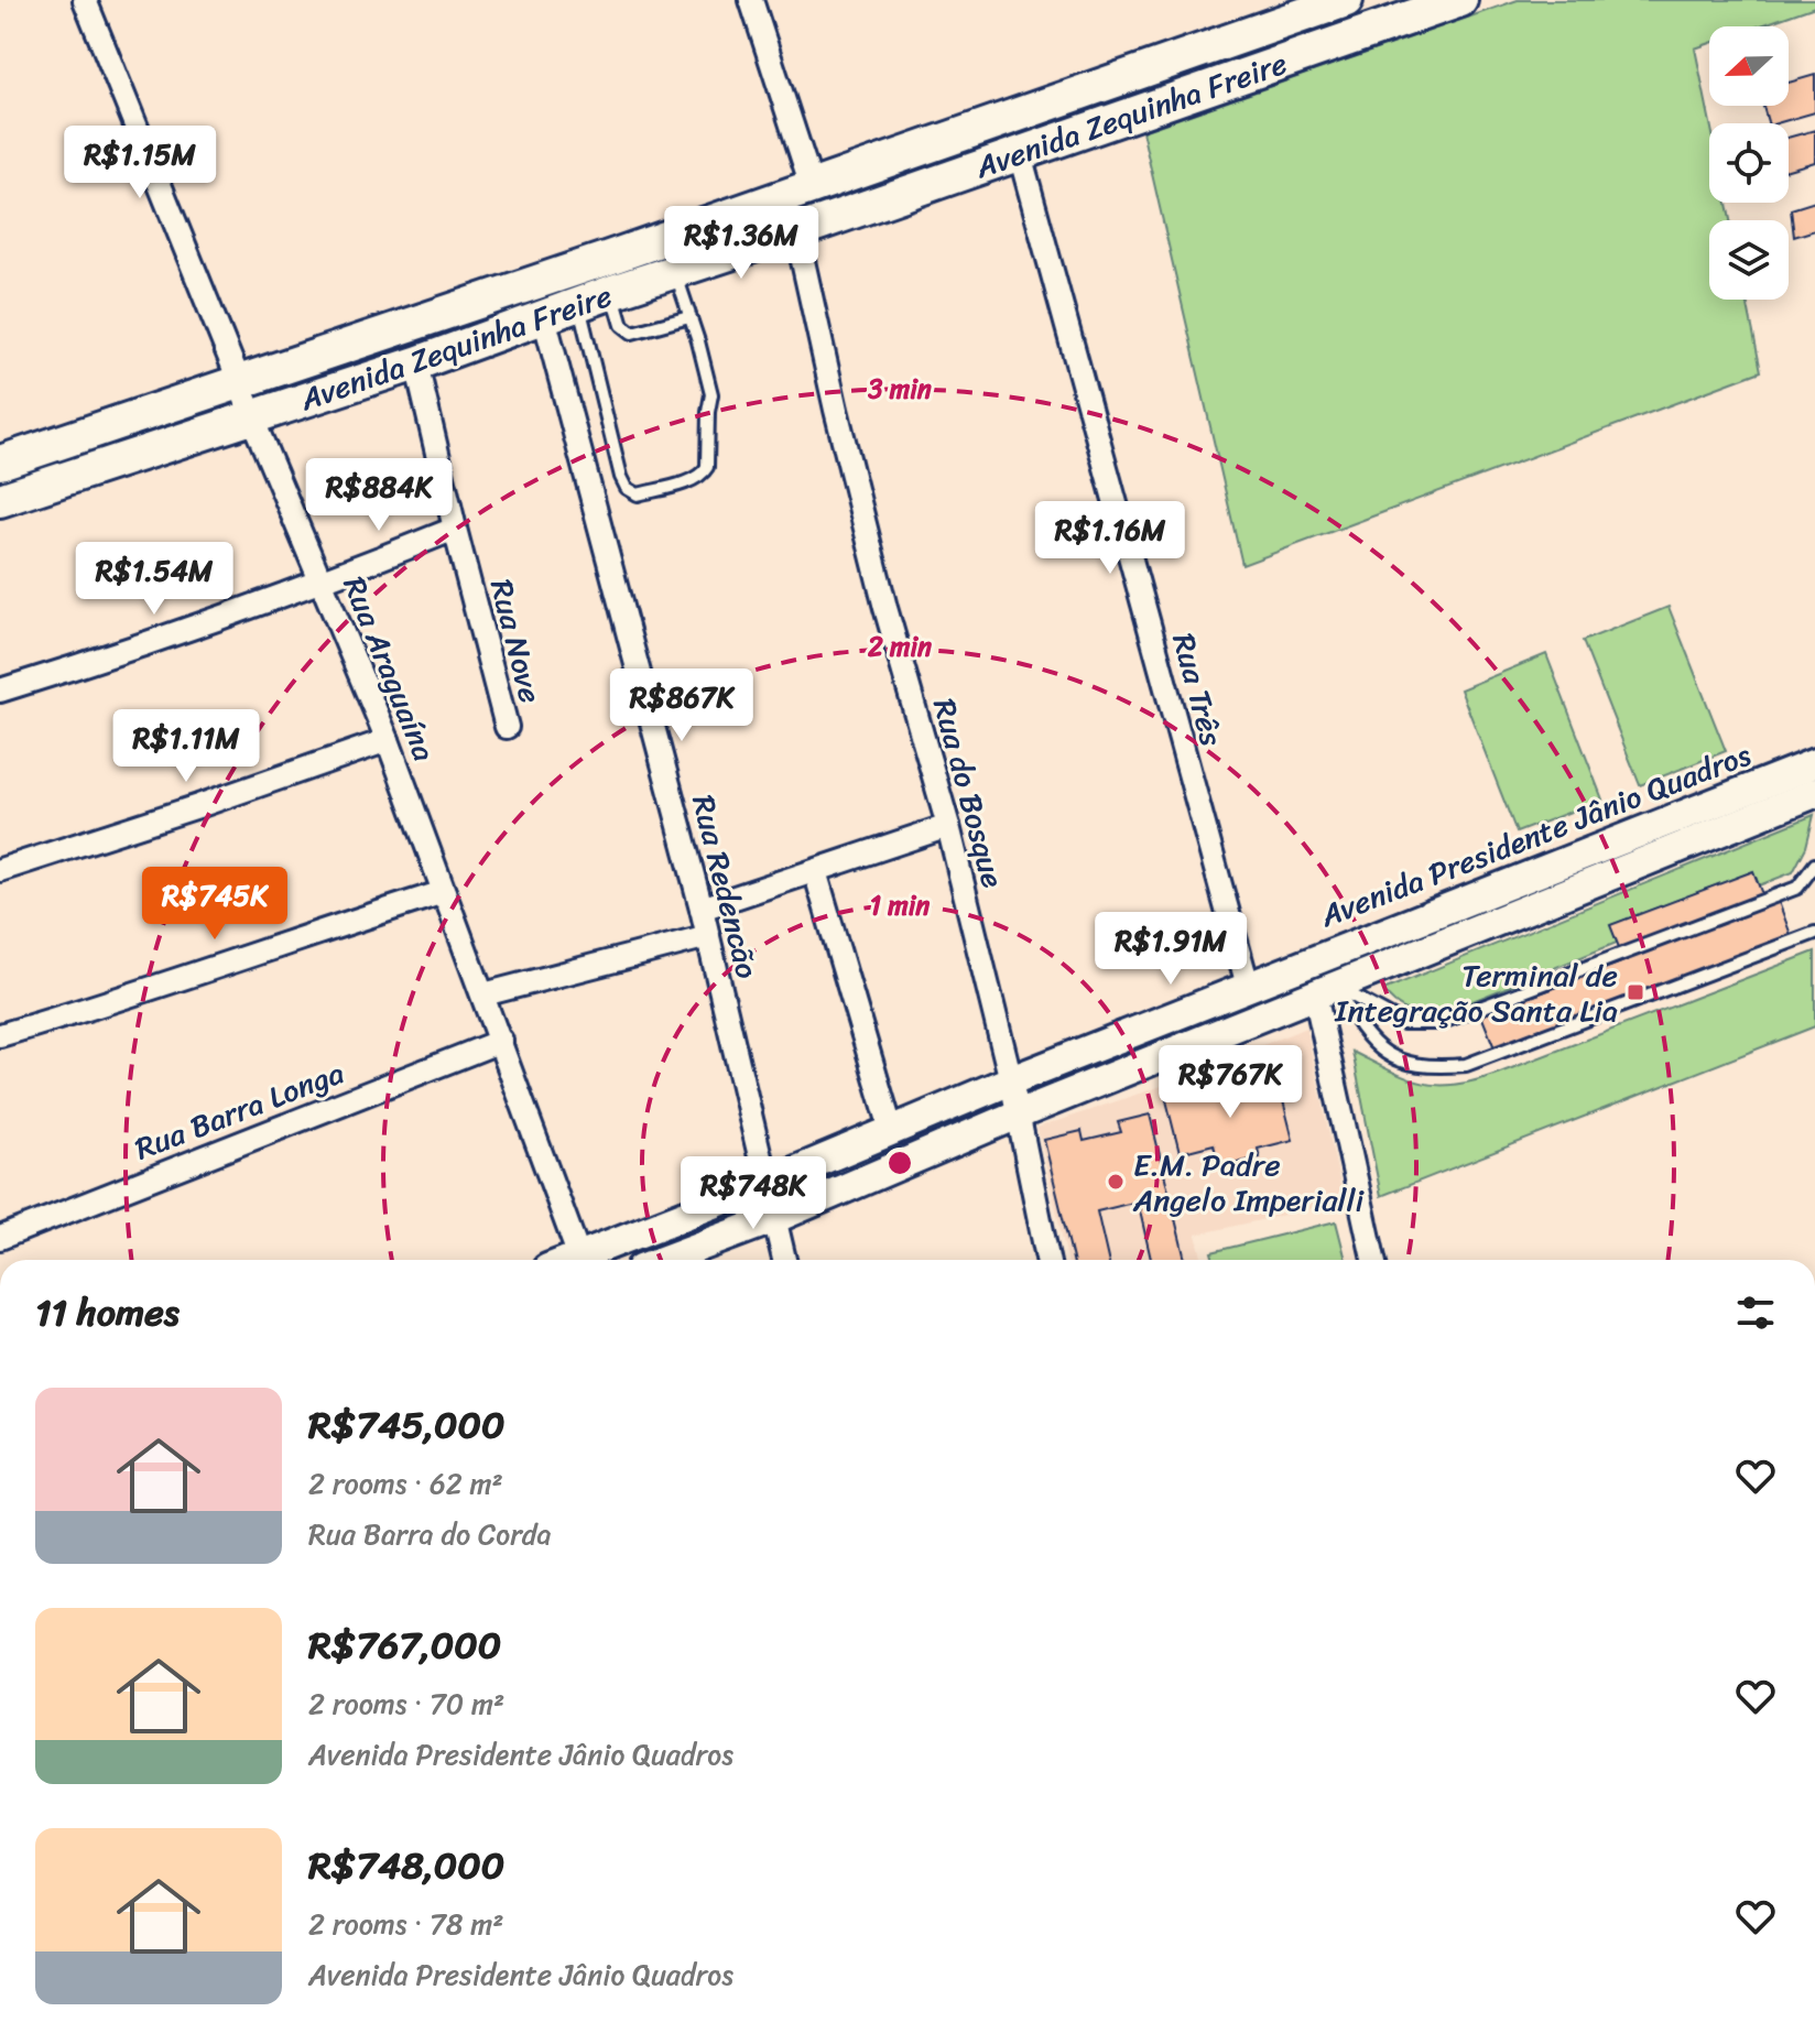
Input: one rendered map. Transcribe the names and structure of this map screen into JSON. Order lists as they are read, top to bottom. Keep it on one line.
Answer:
{"streets":{"main road":["Avenida Zequinha Freire"],"street":["Rua Nove","Rua Araguaína","Rua Três","Rua do Bosque","Avenida Presidente Jânio Quadros","Rua Redencão","Rua Barra Longa"]},"crossings":[["Avenida Zequinha Freire","Rua Nove"],["Avenida Zequinha Freire","Rua Araguaína"],["Avenida Zequinha Freire","Rua Três"],["Avenida Zequinha Freire","Rua do Bosque"],["Avenida Zequinha Freire","Rua Redencão"],["Rua Araguaína","Rua Barra Longa"],["Rua Três","Avenida Presidente Jânio Quadros"],["Rua do Bosque","Avenida Presidente Jânio Quadros"],["Avenida Presidente Jânio Quadros","Rua Redencão"]],"places":{"transit":["Terminal de Integração Santa Lia"],"other":["E.M. Padre Angelo Imperialli"]},"north":"left","page":{"price":["R$1.15M","R$1.36M","R$884K","R$1.16M","R$1.54M","R$867K","R$1.11M","R$745K","R$1.91M","R$767K","R$748K"],"heading":"11 homes","list":[{"name":"R$745,000","note":"2 rooms · 62 m² · Rua Barra do Corda"},{"name":"R$767,000","note":"2 rooms · 70 m² · Avenida Presidente Jânio Quadros"},{"name":"R$748,000","note":"2 rooms · 78 m² · Avenida Presidente Jânio Quadros"}]},"rings":["3 min","2 min","1 min"]}
